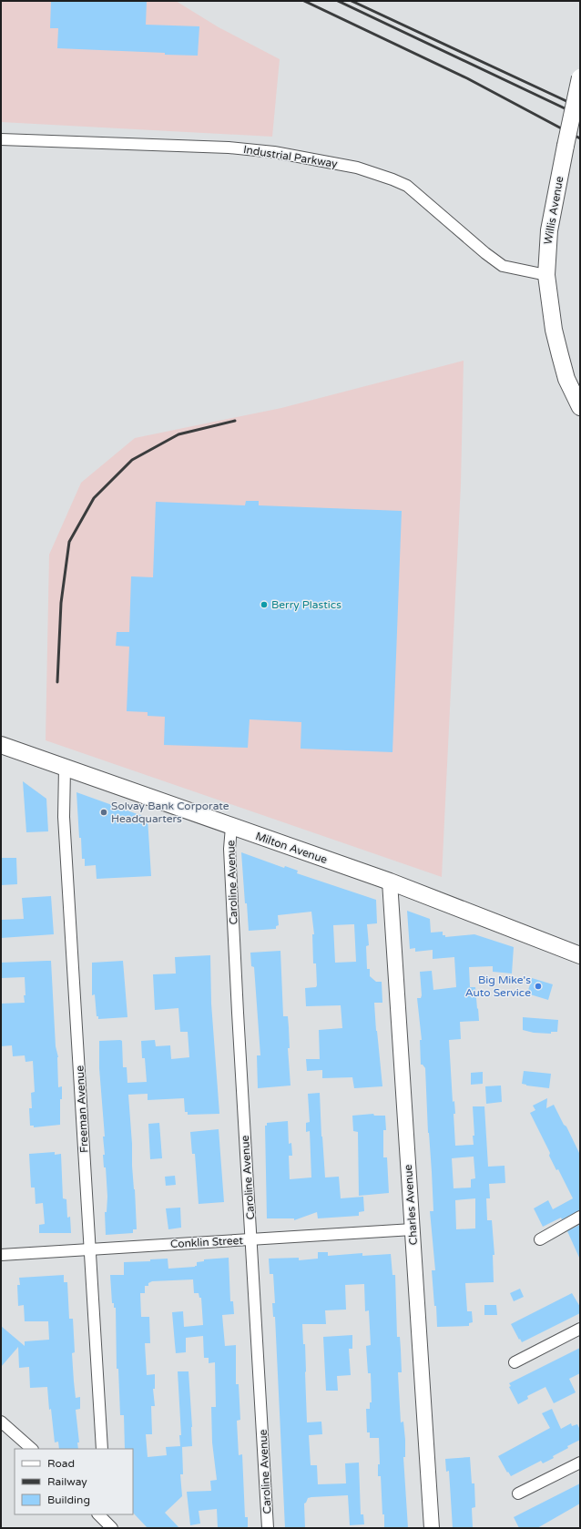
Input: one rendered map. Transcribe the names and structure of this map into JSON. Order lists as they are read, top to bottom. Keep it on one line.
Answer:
{"streets":{"main road":["Willis Avenue","Milton Avenue"],"street":["Industrial Parkway","Caroline Avenue","Freeman Avenue","Charles Avenue","Conklin Street"]},"crossings":[["Industrial Parkway","Willis Avenue"],["Milton Avenue","Caroline Avenue"],["Milton Avenue","Freeman Avenue"],["Milton Avenue","Charles Avenue"],["Caroline Avenue","Conklin Street"],["Freeman Avenue","Conklin Street"],["Charles Avenue","Conklin Street"]],"places":["Berry Plastics","Solvay Bank Corporate Headquarters","Big Mike's Auto Service"],"legend":["Road","Railway","Building"]}
